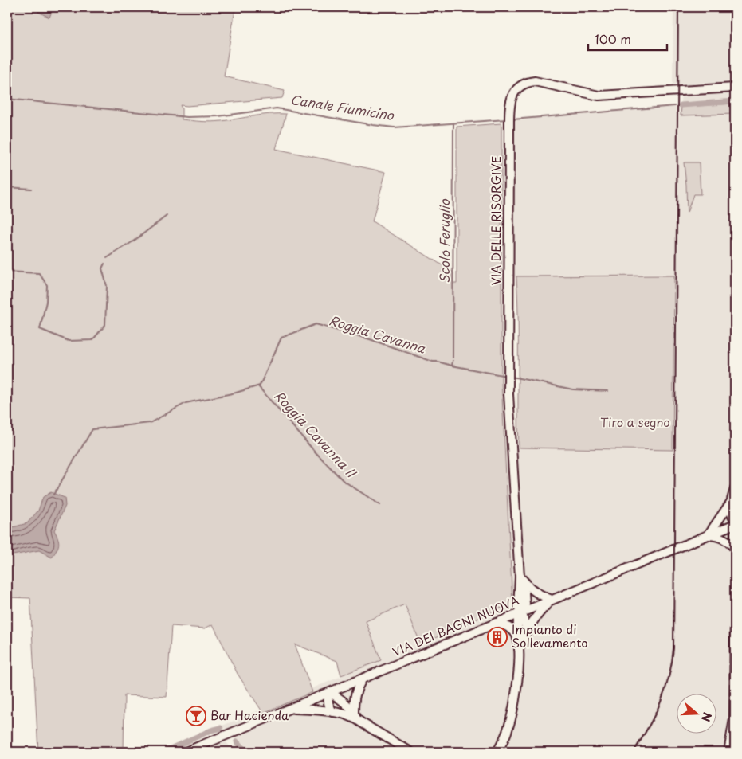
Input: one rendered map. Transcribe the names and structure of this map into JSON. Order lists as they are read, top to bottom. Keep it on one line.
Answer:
{"streets":{"street":["VIA DELLE RISORGIVE","VIA DEI BAGNI NUOVA"]},"crossings":[["VIA DELLE RISORGIVE","VIA DEI BAGNI NUOVA"]],"water":["Canale Fiumicino","Scolo Feruglio","Roggia Cavanna","Roggia Cavanna II"],"parks":["Tiro a segno"],"places":{"building":["Impianto di Sollevamento"],"bar":["Bar Hacienda"]},"scale_bar":"100 m","north":"right"}
